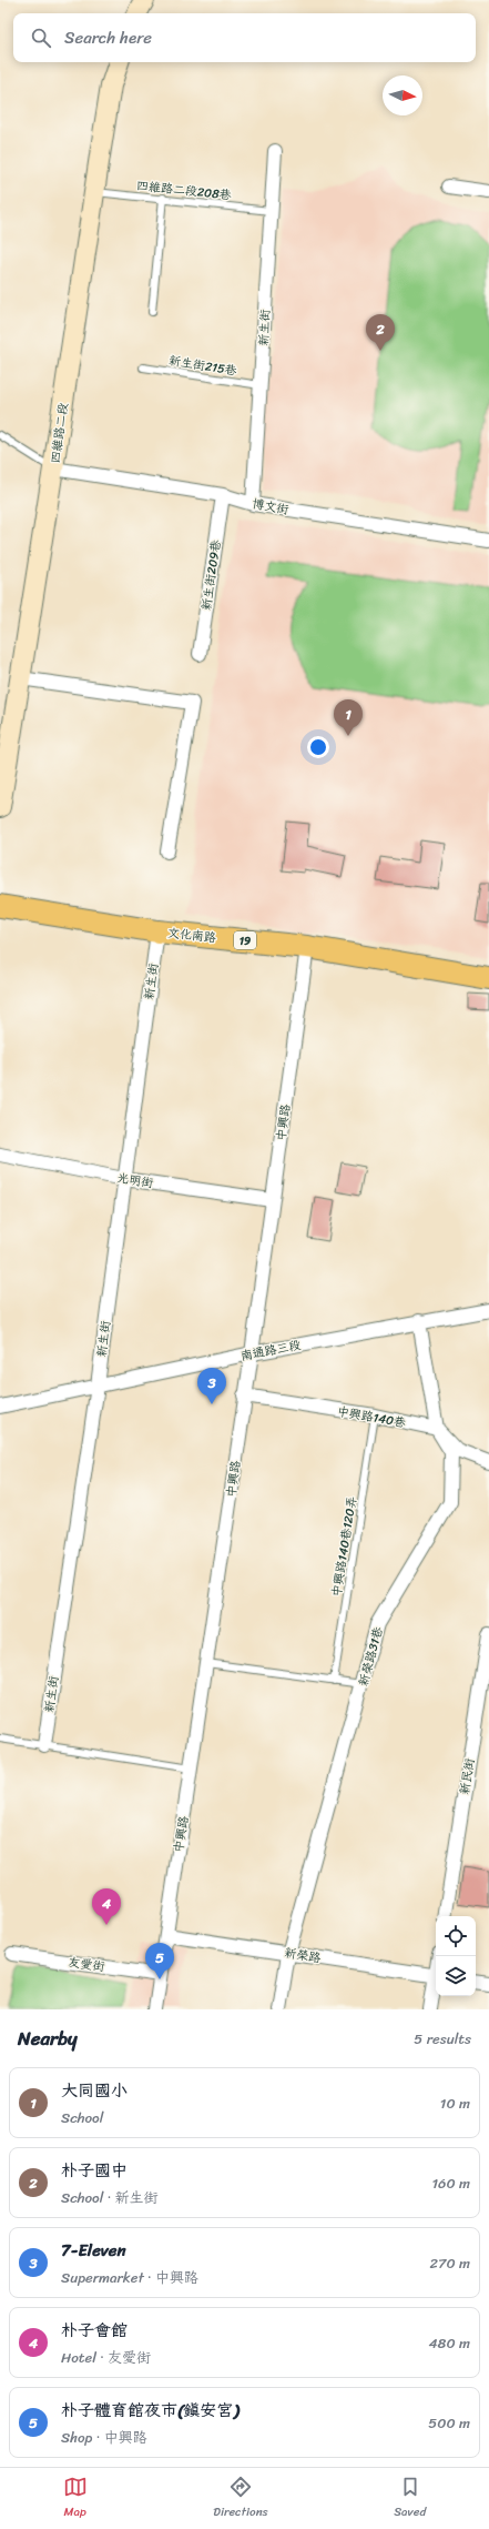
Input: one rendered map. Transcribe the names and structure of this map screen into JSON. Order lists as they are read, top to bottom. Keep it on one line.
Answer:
{"streets":{"main road":["文化南路","19"],"street":["新生街","四維路二段","博文街","新生街209巷","中興路","光明街","南通路三段","中興路140巷","新榮路31巷","新民街","新榮路","友愛街"],"lane":["四維路二段208巷","新生街215巷","中興路140巷120弄"]},"crossings":[["四維路二段208巷","新生街"],["四維路二段208巷","四維路二段"],["新生街","新生街215巷"],["新生街","博文街"],["新生街","文化南路"],["新生街","光明街"],["新生街","南通路三段"],["四維路二段","博文街"],["博文街","新生街209巷"],["文化南路","中興路"],["中興路","光明街"],["中興路","南通路三段"],["中興路","中興路140巷"],["中興路","新榮路"],["中興路","友愛街"],["南通路三段","新榮路31巷"],["中興路140巷","中興路140巷120弄"],["中興路140巷","新榮路31巷"],["新榮路31巷","新榮路"]],"north":"right","page":{"search":"Search here","pins":["2","1","3","4","5"],"heading":["Nearby","5 results"],"list":[{"mark":"1","name":"大同國小","note":"School","value":"10 m"},{"mark":"2","name":"朴子國中","note":"School · 新生街","value":"160 m"},{"mark":"3","name":"7-Eleven","note":"Supermarket · 中興路","value":"270 m"},{"mark":"4","name":"朴子會館","note":"Hotel · 友愛街","value":"480 m"},{"mark":"5","name":"朴子體育館夜市(鎮安宮)","note":"Shop · 中興路","value":"500 m"}],"nav":["Map","Directions","Saved"]}}
